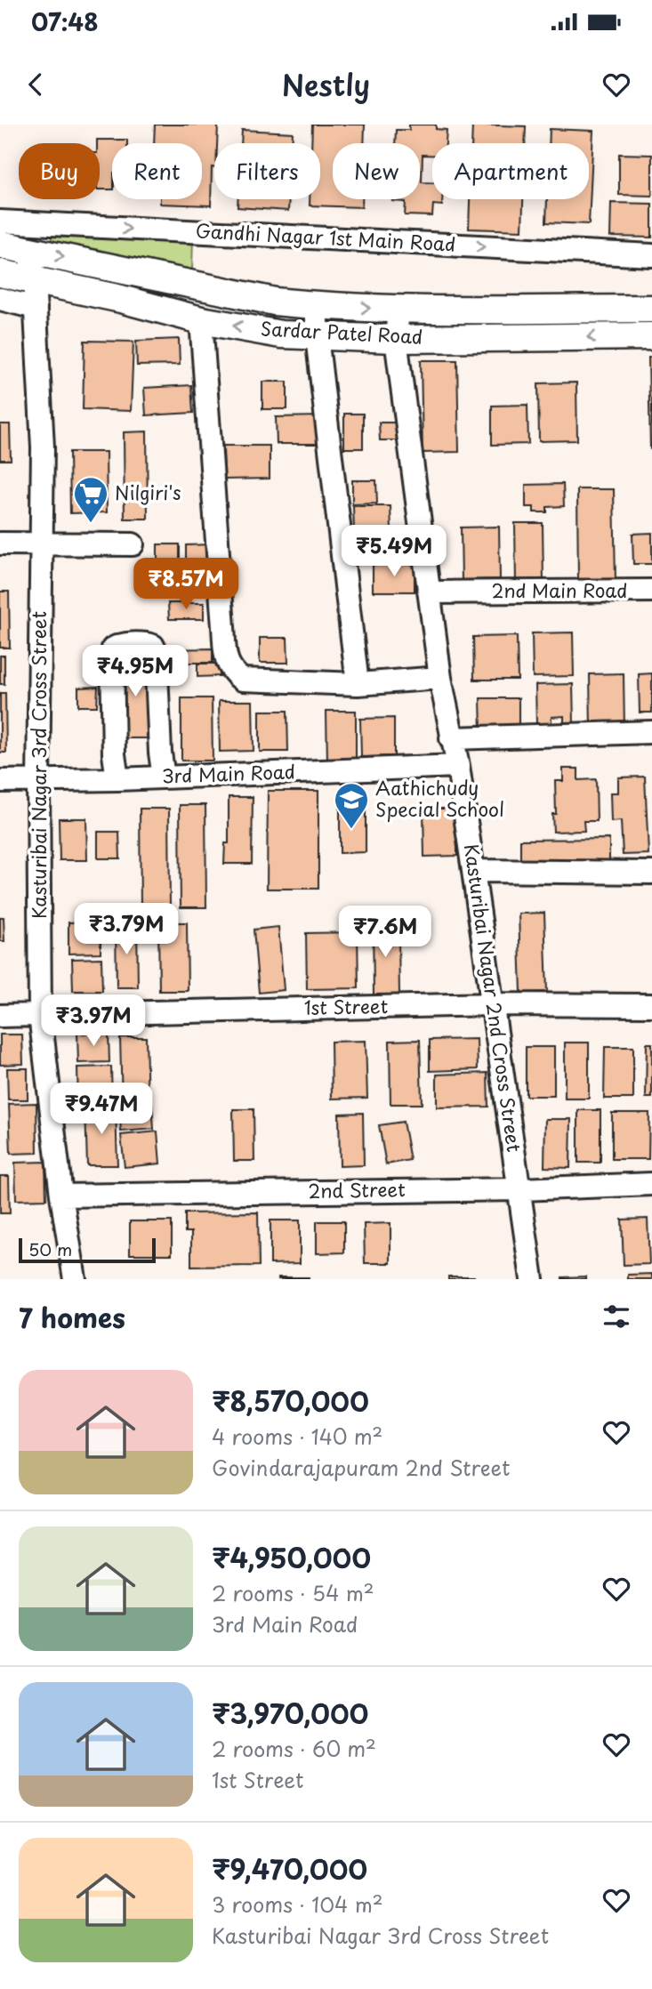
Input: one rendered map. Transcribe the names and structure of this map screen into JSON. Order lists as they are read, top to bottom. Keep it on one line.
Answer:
{"streets":{"main road":["Sardar Patel Road"],"street":["Gandhi Nagar 1st Main Road","2nd Main Road","Kasturibai Nagar 3rd Cross Street","3rd Main Road","Kasturibai Nagar 2nd Cross Street","1st Street","2nd Street"]},"crossings":[["Sardar Patel Road","Kasturibai Nagar 3rd Cross Street"],["Sardar Patel Road","Kasturibai Nagar 2nd Cross Street"],["2nd Main Road","Kasturibai Nagar 2nd Cross Street"],["Kasturibai Nagar 3rd Cross Street","3rd Main Road"],["Kasturibai Nagar 3rd Cross Street","1st Street"],["Kasturibai Nagar 3rd Cross Street","2nd Street"],["3rd Main Road","Kasturibai Nagar 2nd Cross Street"],["Kasturibai Nagar 2nd Cross Street","1st Street"],["Kasturibai Nagar 2nd Cross Street","2nd Street"]],"one_way":["Gandhi Nagar 1st Main Road"],"places":{"supermarket":["Nilgiri's"],"school or university":["Aathichudy Special School"]},"scale_bar":"50 m","page":{"status":"07:48","header":"Nestly","chip":["Buy","Rent","Filters","New","Apartment"],"price":["₹5.49M","₹8.57M","₹4.95M","₹3.79M","₹7.6M","₹3.97M","₹9.47M"],"scale":"50 m","heading":"7 homes","list":[{"name":"₹8,570,000","note":"4 rooms · 140 m² · Govindarajapuram 2nd Street"},{"name":"₹4,950,000","note":"2 rooms · 54 m² · 3rd Main Road"},{"name":"₹3,970,000","note":"2 rooms · 60 m² · 1st Street"},{"name":"₹9,470,000","note":"3 rooms · 104 m² · Kasturibai Nagar 3rd Cross Street"}]}}
